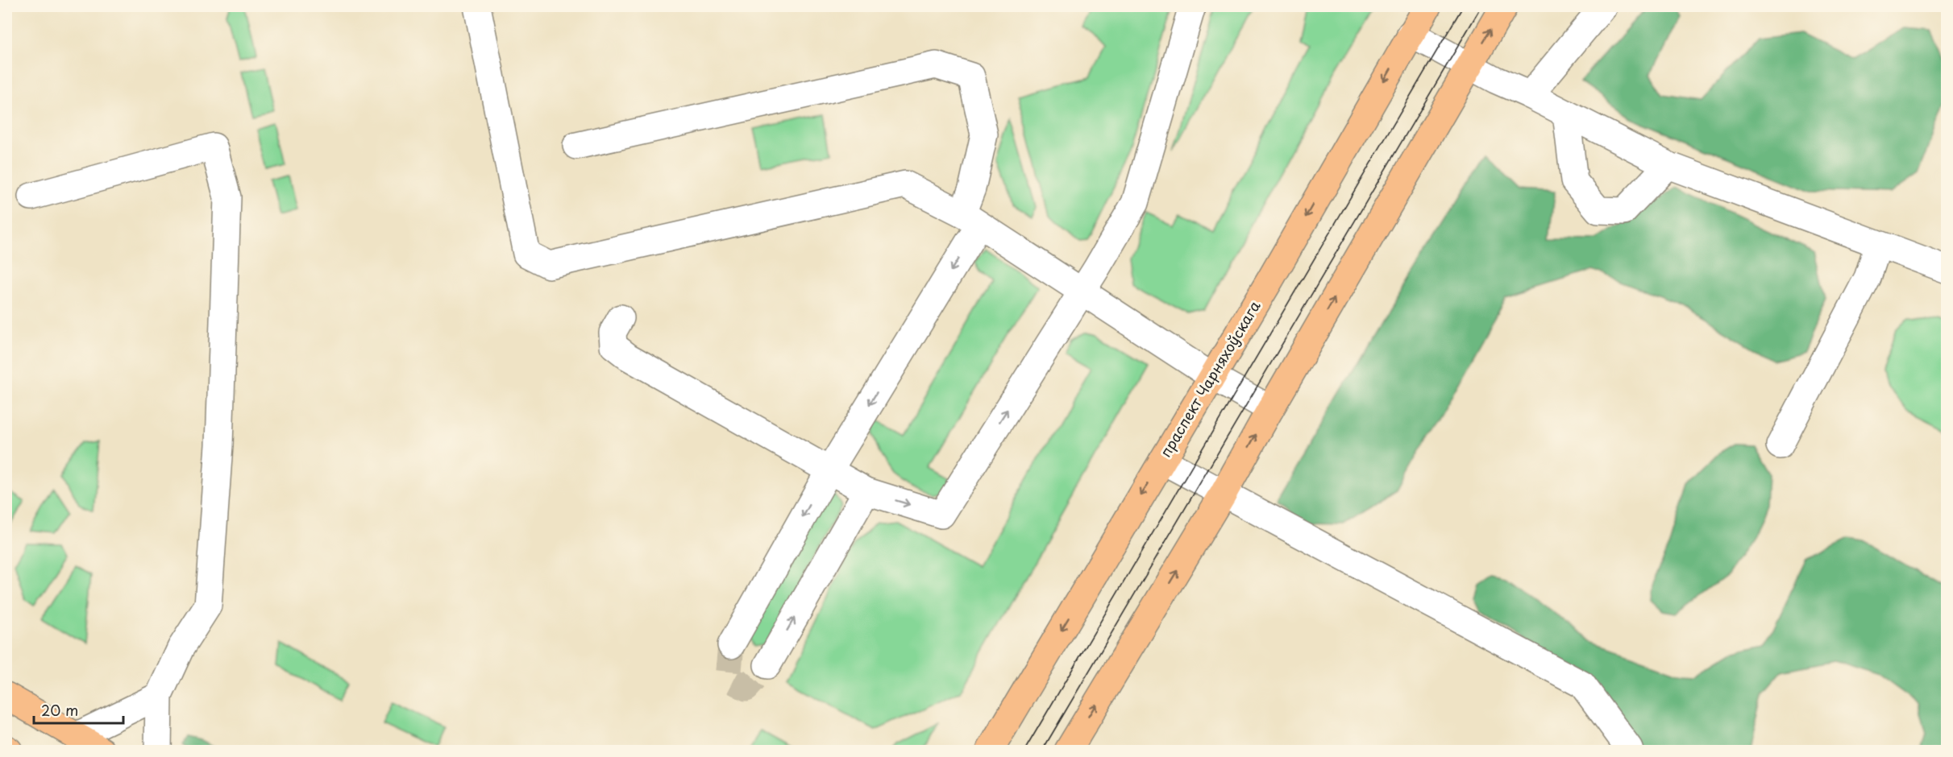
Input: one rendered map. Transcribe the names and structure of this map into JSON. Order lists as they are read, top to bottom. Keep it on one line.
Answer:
{"streets":{"main road":["праспект Чарняхоўскага"]},"scale_bar":"20 m"}
